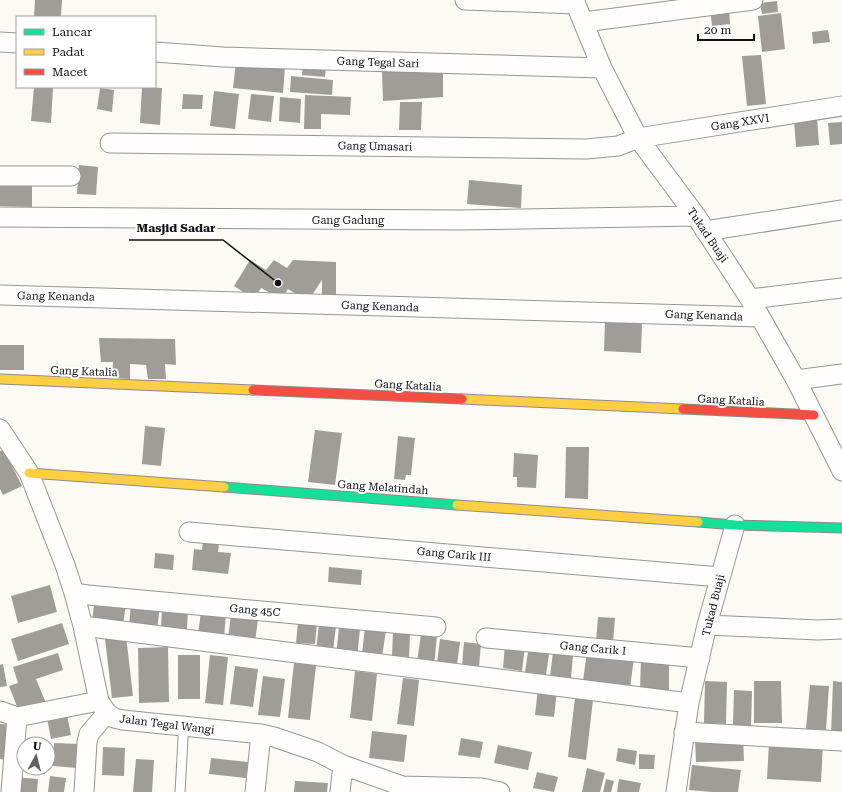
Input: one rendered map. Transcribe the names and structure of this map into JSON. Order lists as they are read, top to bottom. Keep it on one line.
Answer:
{"streets":{"street":["Gang Tegal Sari","Gang XXVI","Gang Umasari","Gang Gadung","Tukad Buaji","Gang Kenanda","Gang Katalia","Gang Melatindah","Gang Carik III","Gang 45C","Gang Carik I","Jalan Tegal Wangi"]},"crossings":[["Gang Tegal Sari","Tukad Buaji"],["Gang XXVI","Gang Umasari"],["Gang XXVI","Tukad Buaji"],["Gang Umasari","Tukad Buaji"],["Gang Gadung","Tukad Buaji"],["Tukad Buaji","Gang Kenanda"],["Tukad Buaji","Gang Katalia"],["Tukad Buaji","Gang Melatindah"],["Tukad Buaji","Gang Carik III"],["Tukad Buaji","Gang Carik I"]],"places":["Masjid Sadar"],"legend":["Lancar","Padat","Macet"],"scale_bar":"20 m","north":"top"}
